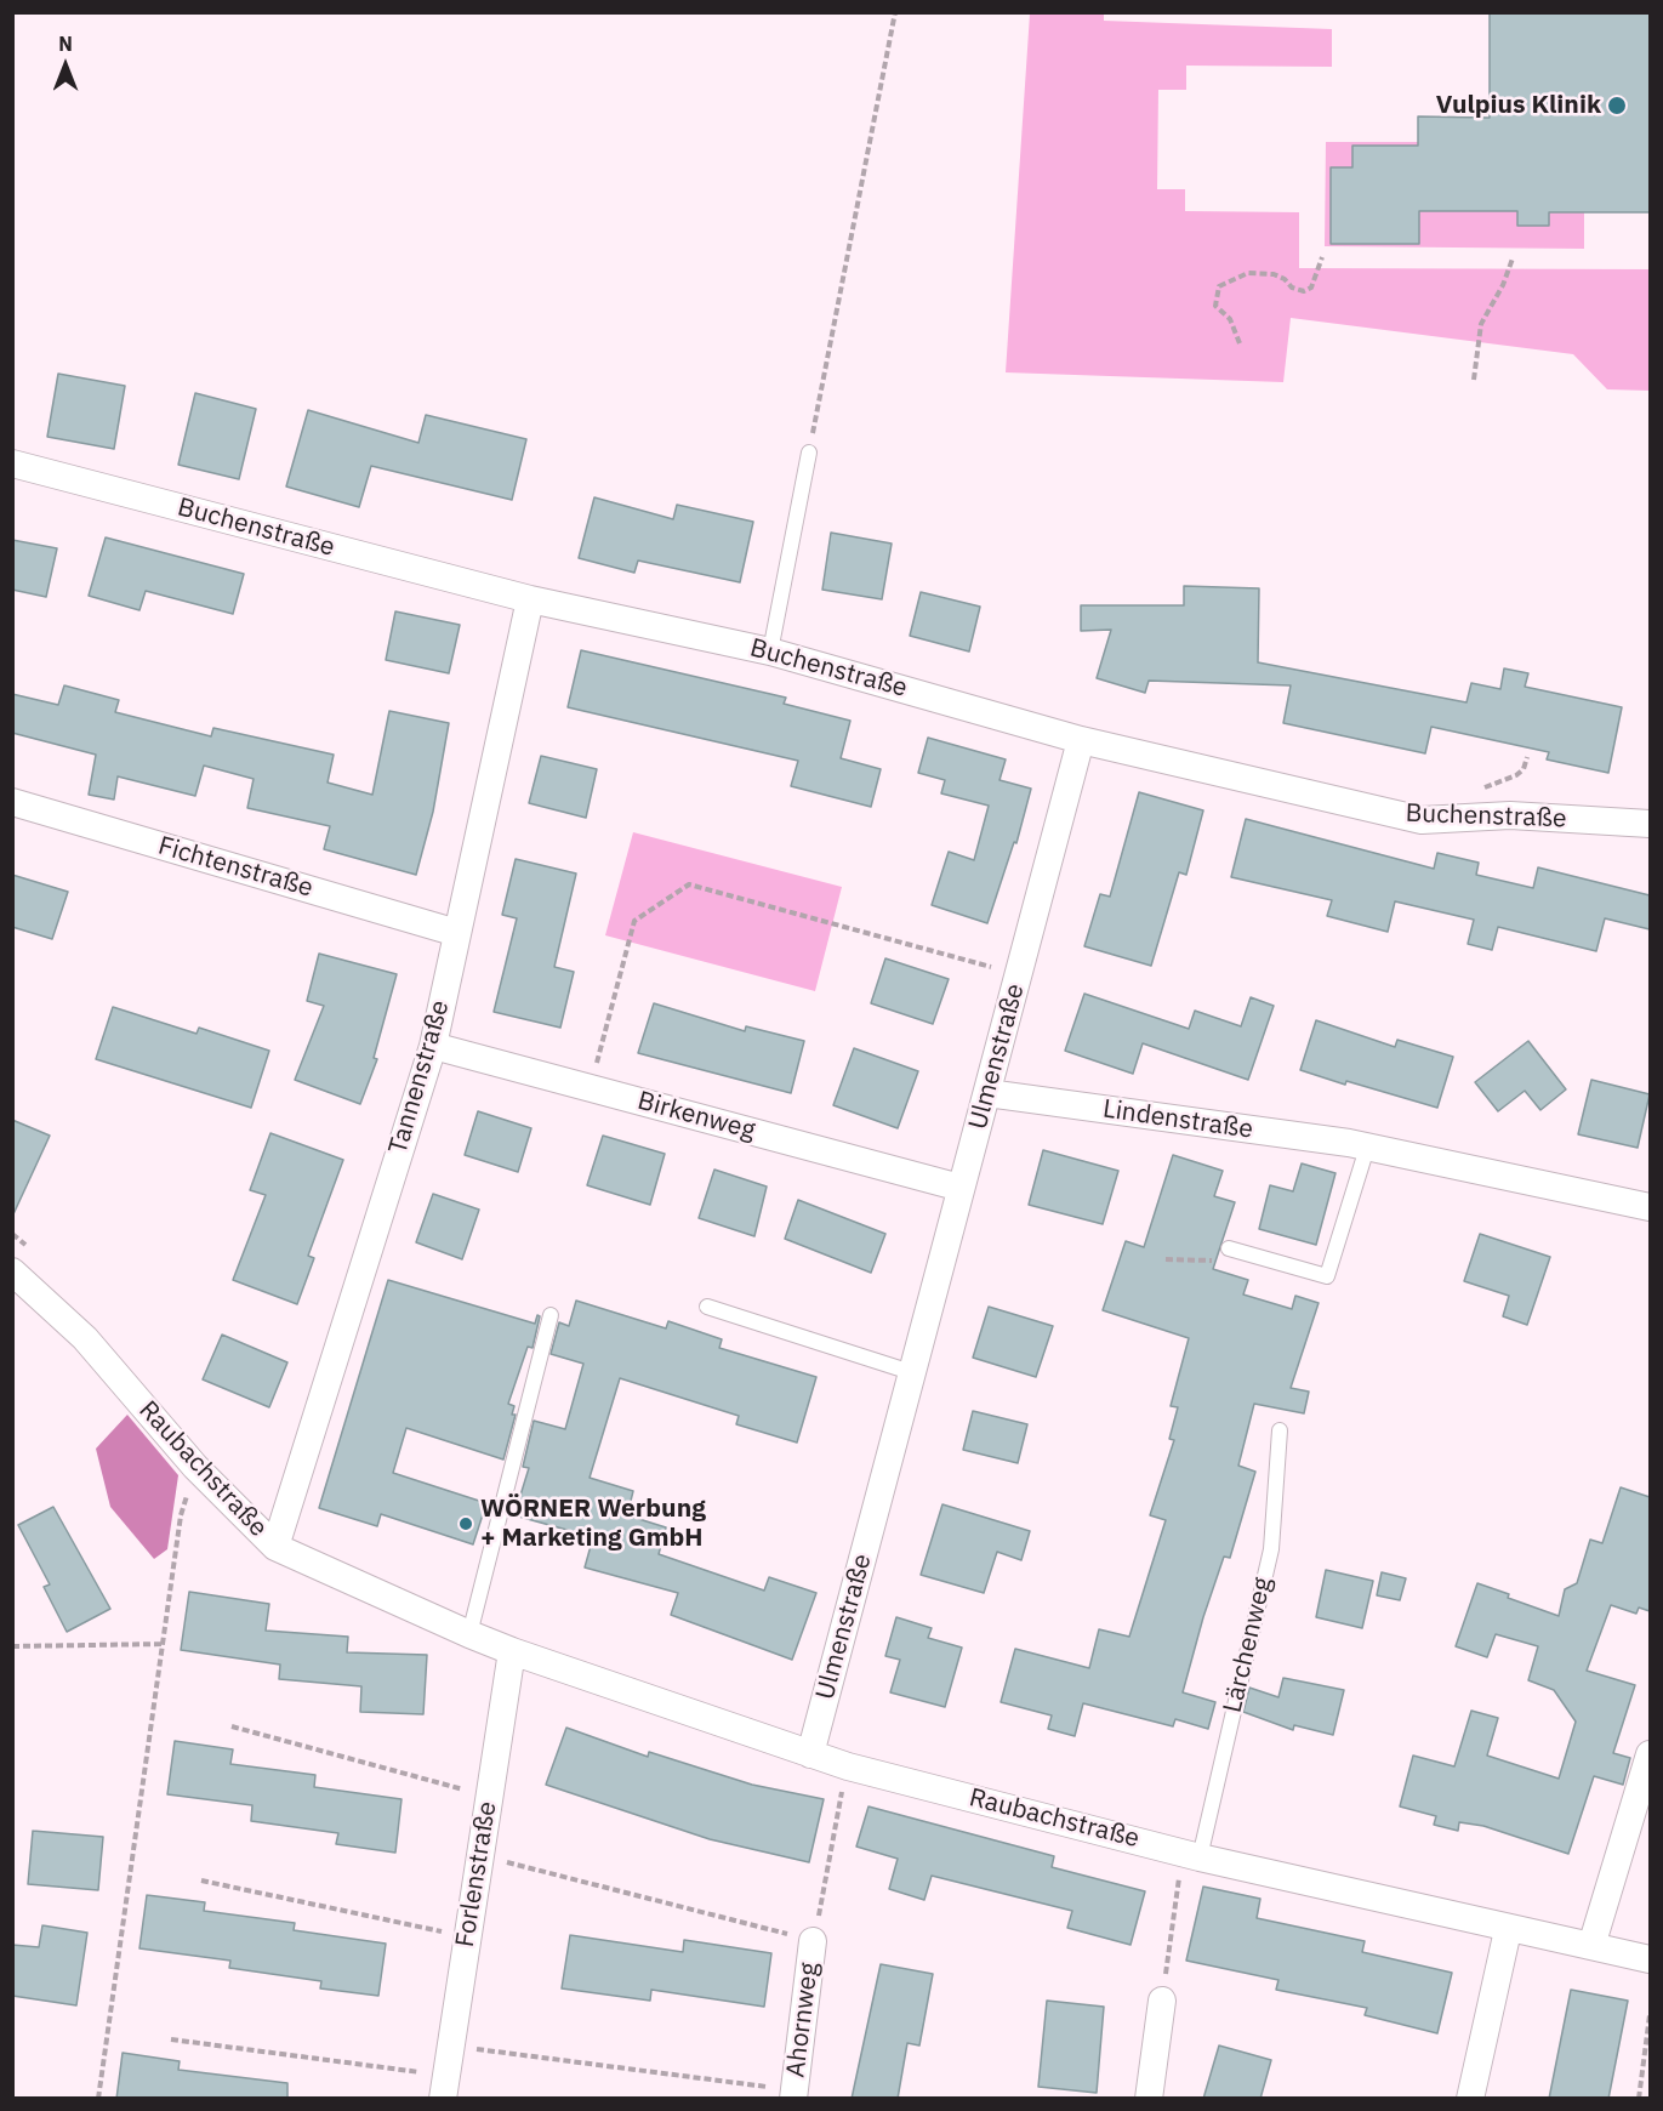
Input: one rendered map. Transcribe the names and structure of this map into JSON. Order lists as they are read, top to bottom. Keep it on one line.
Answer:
{"streets":{"street":["Buchenstraße","Fichtenstraße","Ulmenstraße","Tannenstraße","Birkenweg","Lindenstraße","Raubachstraße","Forlenstraße","Ahornweg"],"lane":["Lärchenweg"]},"crossings":[["Buchenstraße","Ulmenstraße"],["Buchenstraße","Tannenstraße"],["Fichtenstraße","Tannenstraße"],["Ulmenstraße","Birkenweg"],["Ulmenstraße","Lindenstraße"],["Ulmenstraße","Raubachstraße"],["Tannenstraße","Birkenweg"],["Tannenstraße","Raubachstraße"],["Raubachstraße","Lärchenweg"],["Raubachstraße","Forlenstraße"]],"places":["Vulpius Klinik","WÖRNER Werbung + Marketing GmbH"],"north":"top"}
